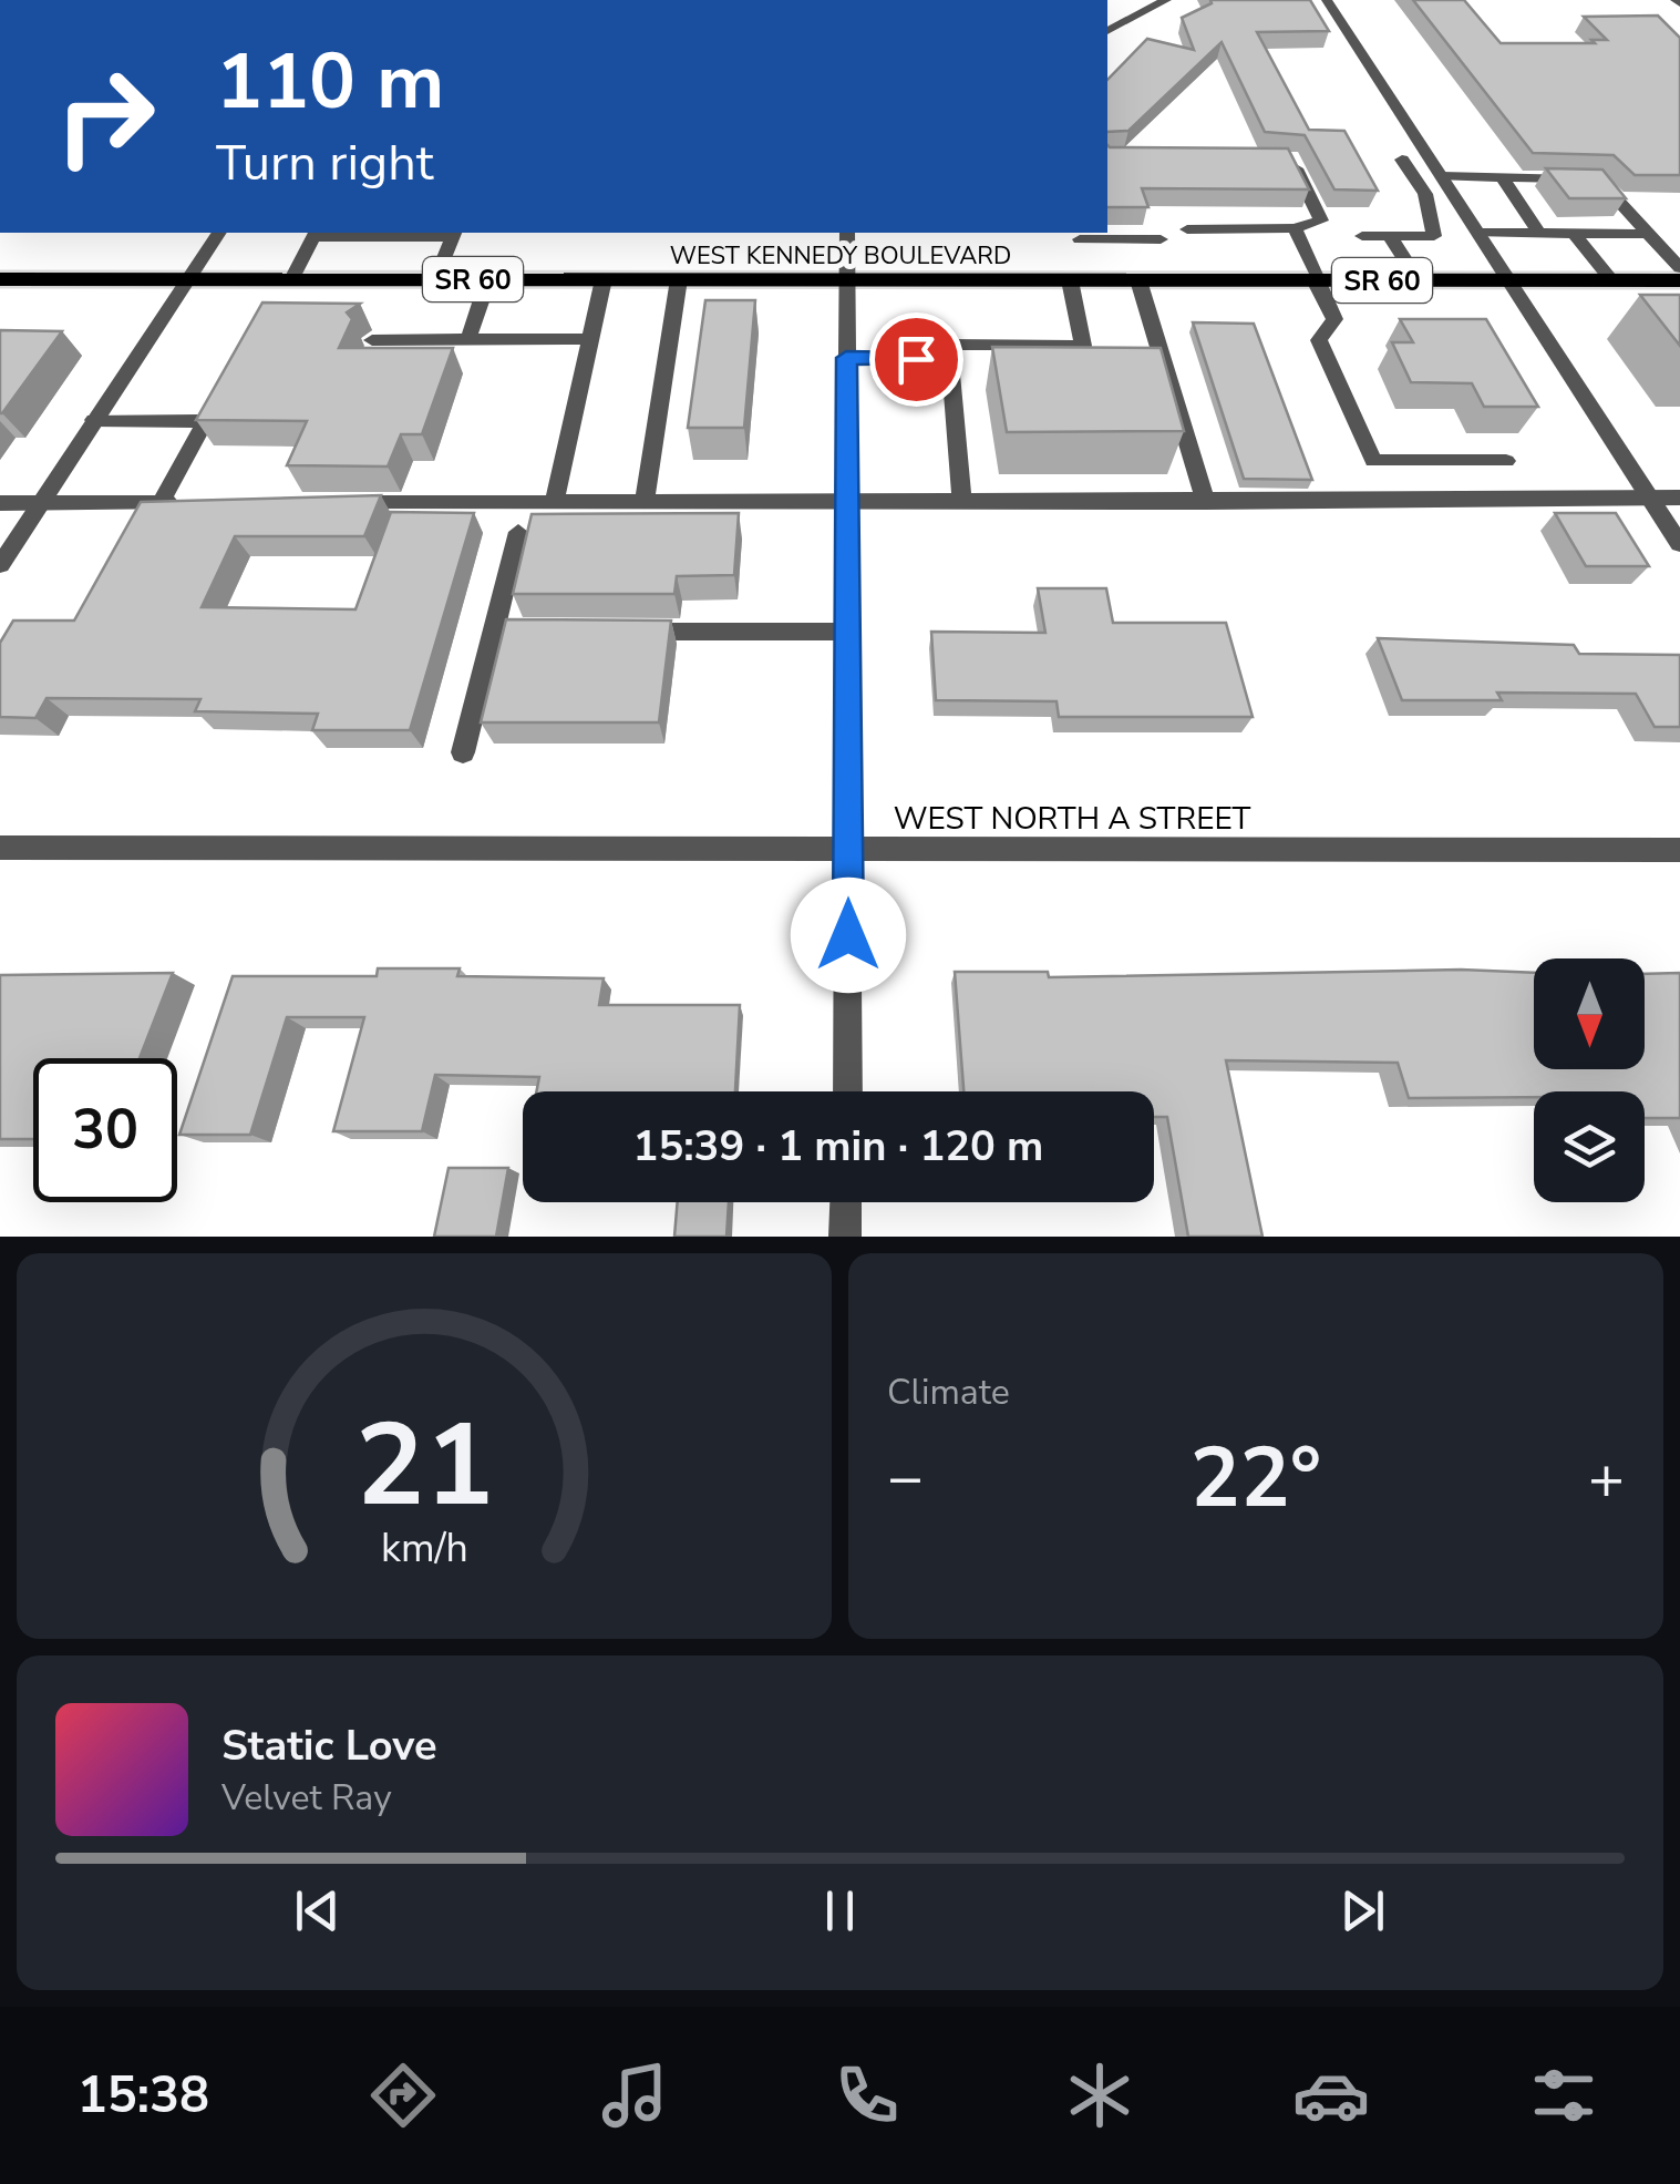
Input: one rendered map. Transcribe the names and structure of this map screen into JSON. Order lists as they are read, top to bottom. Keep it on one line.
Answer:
{"streets":{"main road":["WEST KENNEDY BOULEVARD","SR 60"],"street":["WEST NORTH A STREET"]},"north":"bottom","page":{"turn":["110 m","Turn right"],"limit":"30","trip":"15:39 · 1 min · 120 m","tile":"Climate","heat":["−","22°","+"],"song":["Static Love","Velvet Ray"],"tabs":"15:38","gauge":["21","km/h"]}}
